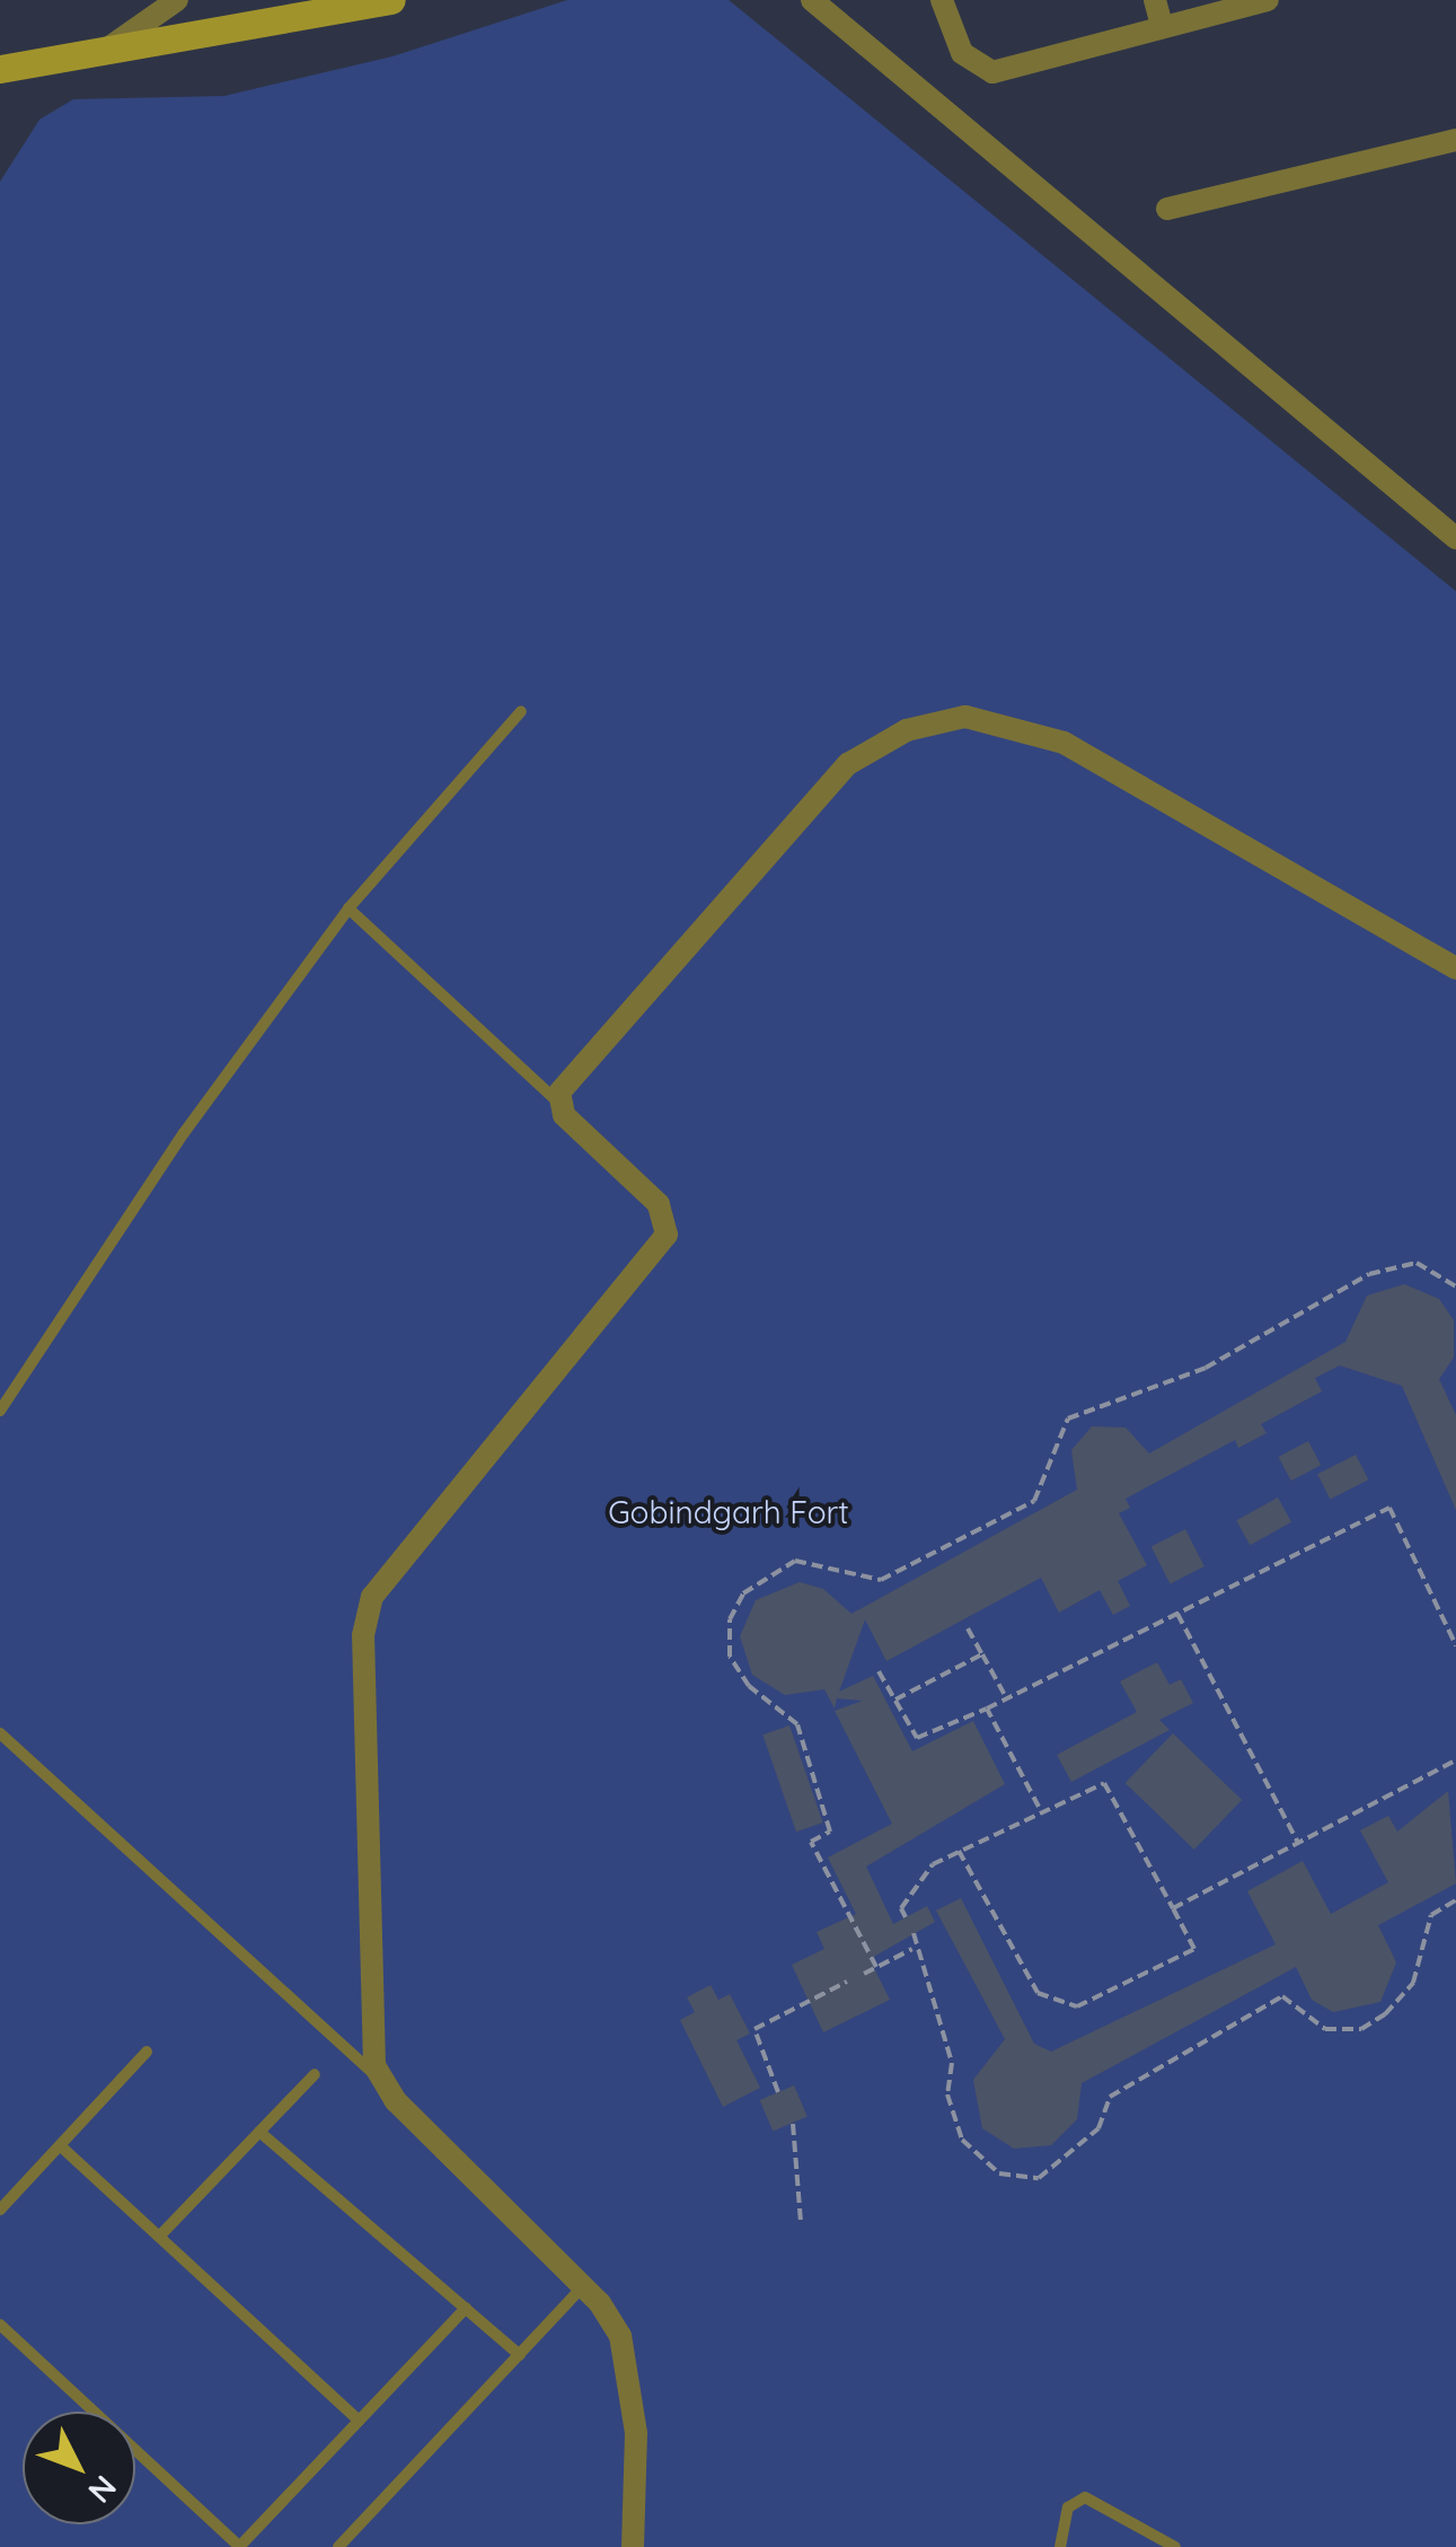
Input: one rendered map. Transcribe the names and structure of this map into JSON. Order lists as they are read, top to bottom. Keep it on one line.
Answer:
{"parks":["Gobindgarh Fort"],"north":"bottom right"}
